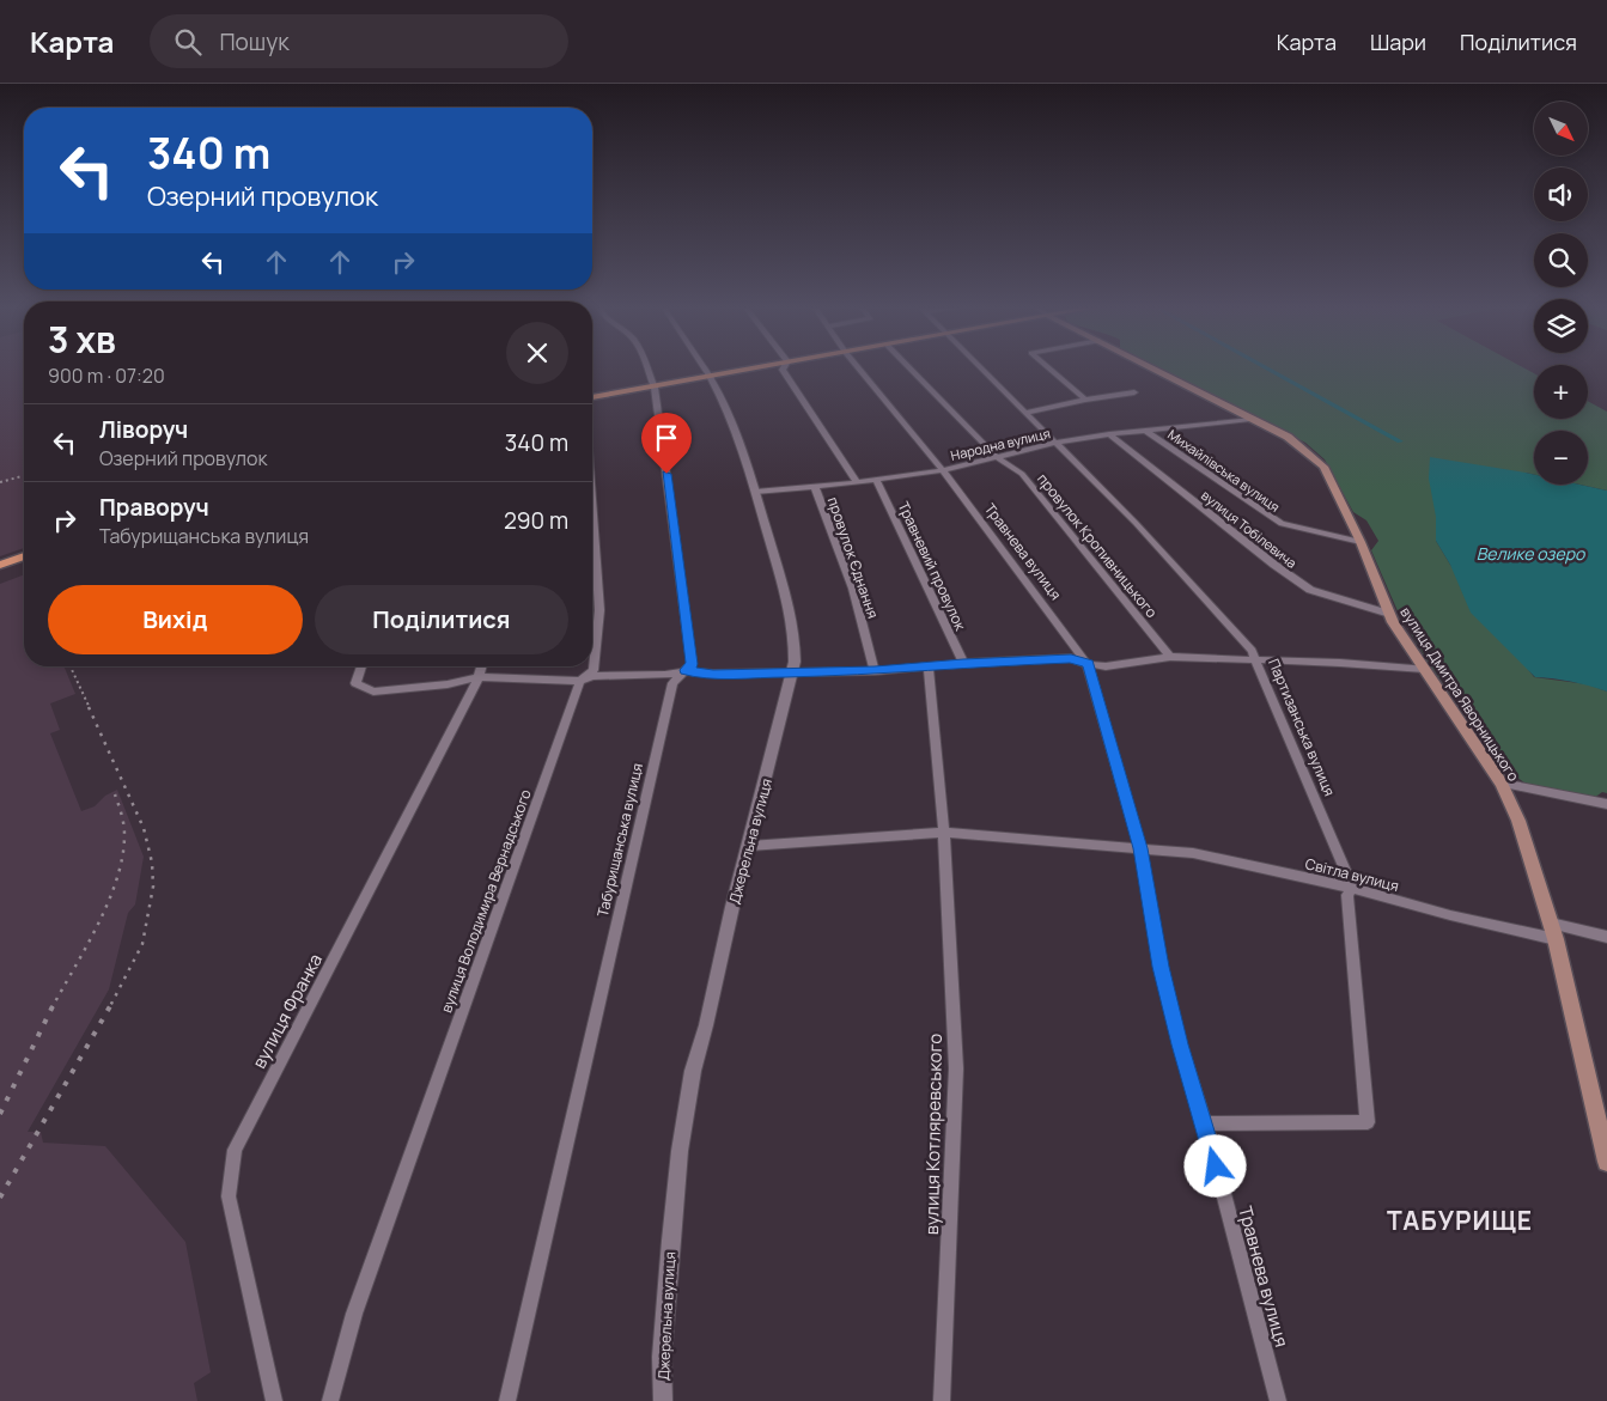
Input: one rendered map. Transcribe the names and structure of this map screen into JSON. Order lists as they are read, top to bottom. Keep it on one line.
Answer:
{"streets":{"main road":["вулиця Дмитра Яворницького"],"street":["Народна вулиця","Михайлівська вулиця","вулиця Тобілевича","провулок Кропивницького","Травнева вулиця","провулок Єднання","Травневий провулок","Партизанська вулиця","Табурищанська вулиця","Джерельна вулиця","Світла вулиця","вулиця Володимира Вернадського","вулиця Франка","вулиця Котляревського"]},"crossings":[["Народна вулиця","Михайлівська вулиця"],["Народна вулиця","вулиця Тобілевича"],["Народна вулиця","провулок Кропивницького"],["Народна вулиця","Травнева вулиця"],["Народна вулиця","провулок Єднання"],["Народна вулиця","Травневий провулок"],["Народна вулиця","вулиця Дмитра Яворницького"],["Народна вулиця","Партизанська вулиця"],["Народна вулиця","Джерельна вулиця"],["Михайлівська вулиця","вулиця Дмитра Яворницького"],["вулиця Тобілевича","вулиця Дмитра Яворницького"],["Травнева вулиця","Партизанська вулиця"],["Травнева вулиця","Світла вулиця"],["вулиця Дмитра Яворницького","Світла вулиця"],["Партизанська вулиця","Світла вулиця"]],"districts":["ТАБУРИЩЕ"],"water":["Велике озеро"],"north":"bottom right","page":{"header":"Карта","search":"Пошук","nav":["Карта","Шари","Поділитися"],"map_buttons":["+","−"],"turn":["340 m","Озерний провулок"],"heading":["3 хв","900 m · 07:20"],"list":[{"name":"Ліворуч","note":"Озерний провулок","value":"340 m"},{"name":"Праворуч","note":"Табурищанська вулиця","value":"290 m"}],"buttons":["Вихід","Поділитися"]}}
